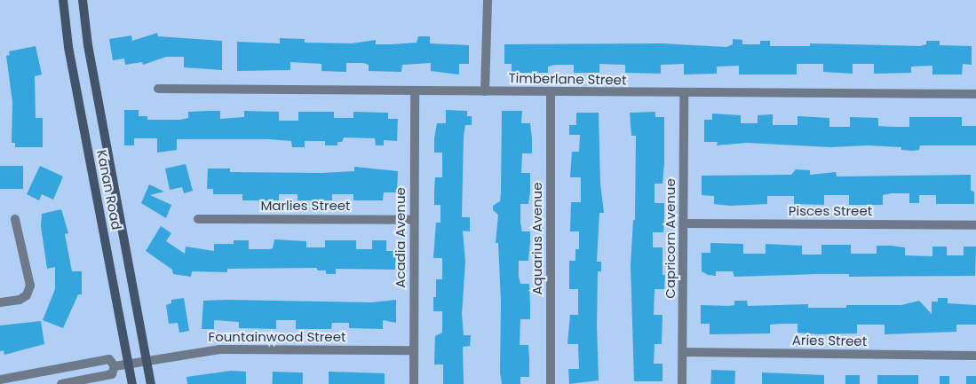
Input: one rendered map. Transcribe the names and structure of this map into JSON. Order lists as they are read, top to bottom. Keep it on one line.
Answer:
{"streets":{"main road":["Kanan Road"],"street":["Timberlane Street","Marlies Street","Pisces Street","Acadia Avenue","Aquarius Avenue","Capricorn Avenue","Fountainwood Street","Aries Street"]},"crossings":[["Timberlane Street","Acadia Avenue"],["Timberlane Street","Aquarius Avenue"],["Timberlane Street","Capricorn Avenue"],["Kanan Road","Fountainwood Street"],["Marlies Street","Acadia Avenue"],["Pisces Street","Capricorn Avenue"],["Acadia Avenue","Fountainwood Street"],["Capricorn Avenue","Aries Street"]]}
